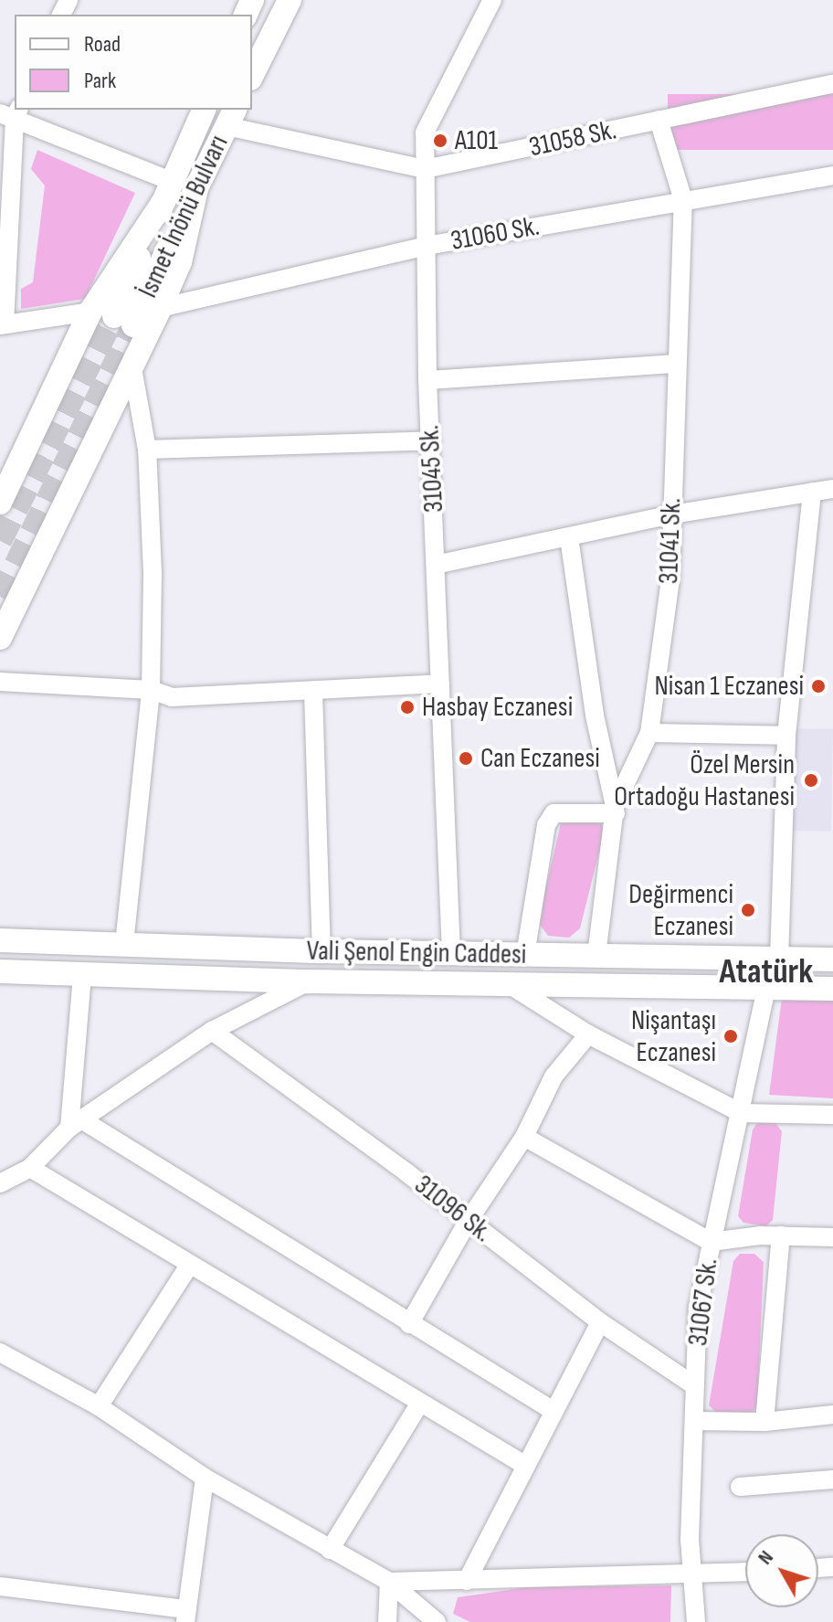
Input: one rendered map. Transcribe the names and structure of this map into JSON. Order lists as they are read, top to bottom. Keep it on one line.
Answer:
{"streets":{"main road":["İsmet İnönü Bulvarı","Vali Şenol Engin Caddesi"],"street":["31058 Sk.","31060 Sk.","31045 Sk.","31041 Sk.","31096 Sk.","31067 Sk."]},"crossings":[["31058 Sk.","İsmet İnönü Bulvarı"],["31058 Sk.","31045 Sk."],["31058 Sk.","31041 Sk."],["31060 Sk.","31045 Sk."],["31060 Sk.","31041 Sk."],["31045 Sk.","Vali Şenol Engin Caddesi"],["31041 Sk.","Vali Şenol Engin Caddesi"],["Vali Şenol Engin Caddesi","31067 Sk."],["31096 Sk.","31067 Sk."]],"districts":["Atatürk"],"places":["A101","Nisan 1 Eczanesi","Hasbay Eczanesi","Can Eczanesi","Özel Mersin Ortadoğu Hastanesi","Değirmenci Eczanesi","Nişantaşı Eczanesi"],"legend":["Road","Park"],"north":"top left"}
